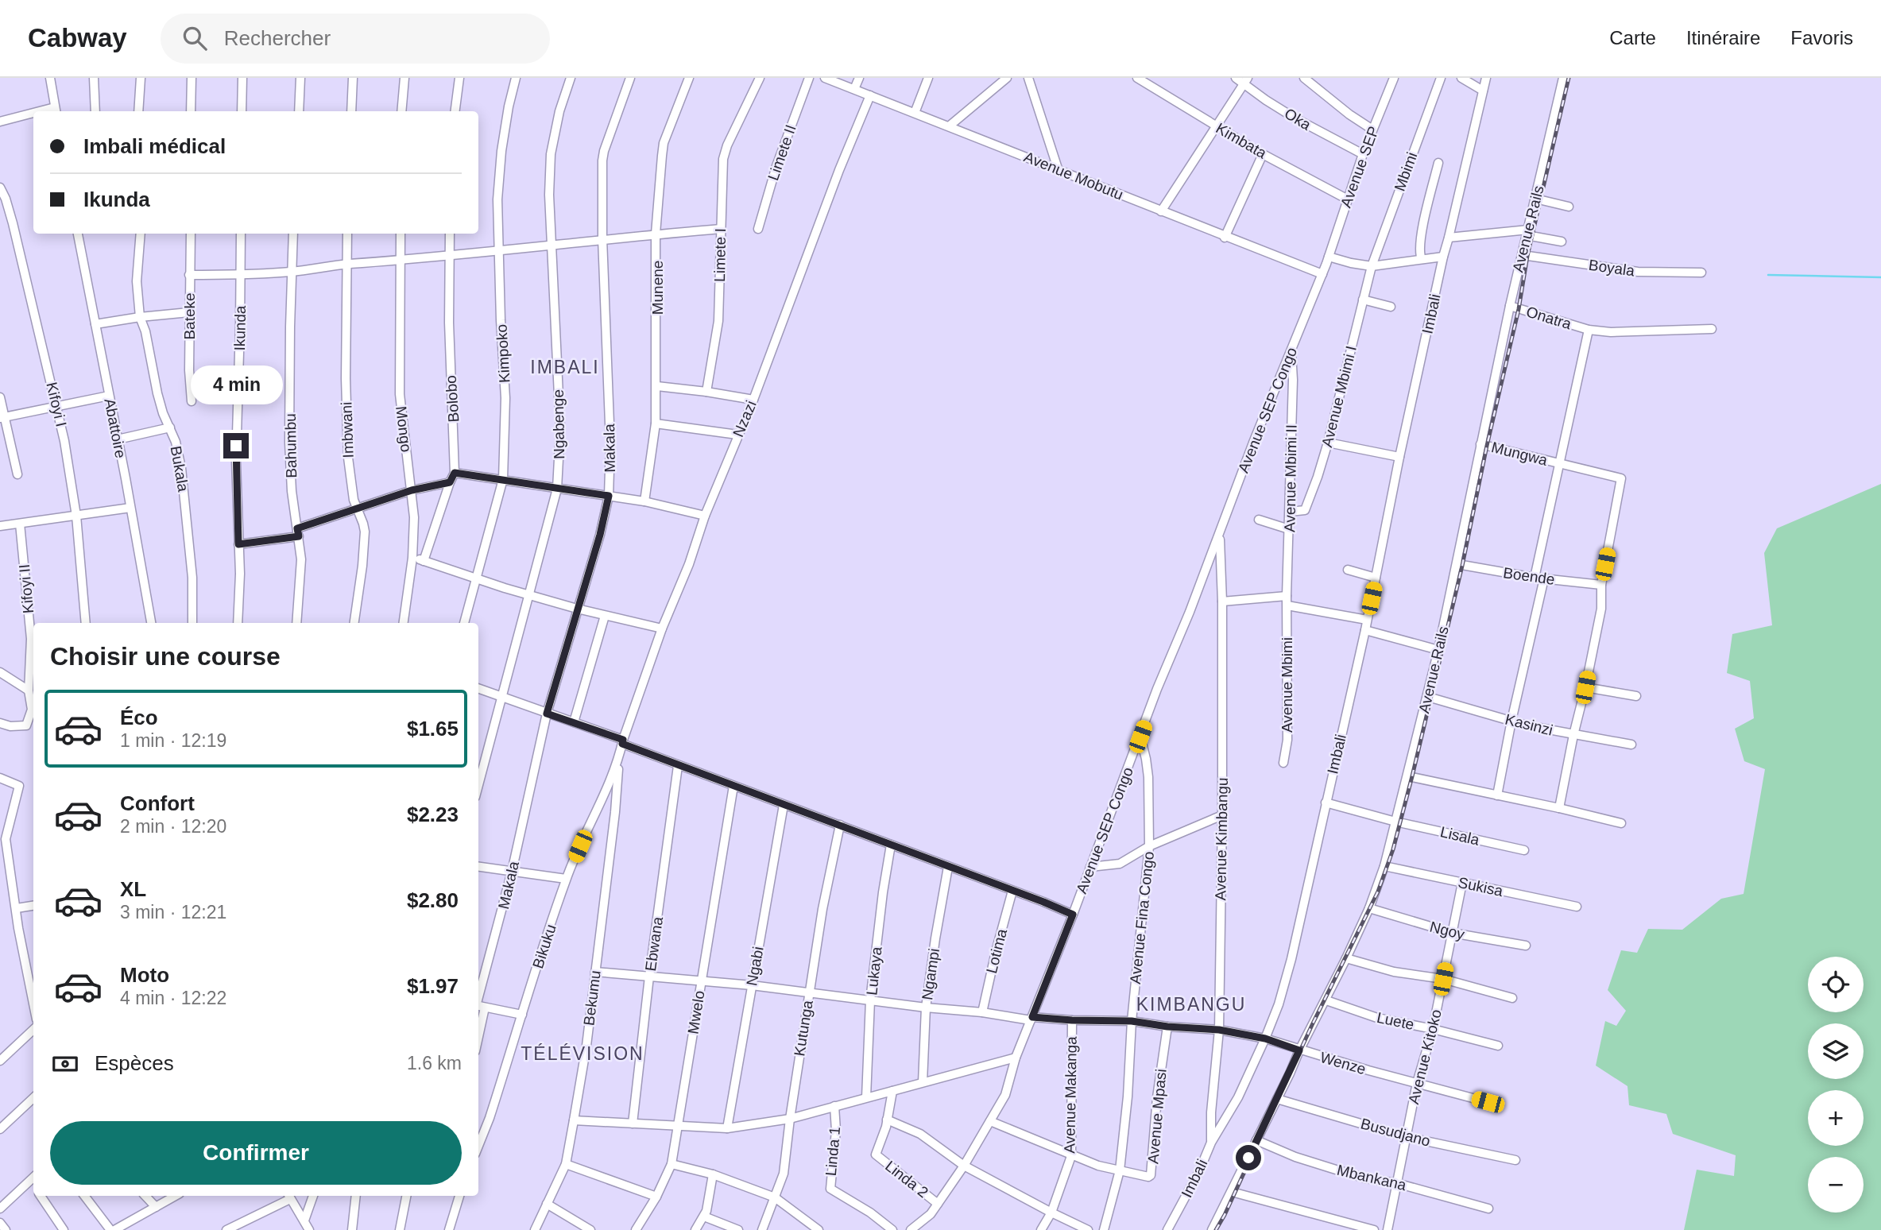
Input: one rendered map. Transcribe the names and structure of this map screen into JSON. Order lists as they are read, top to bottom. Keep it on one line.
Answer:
{"streets":{"street":["Oka","Kimbata","Limete II","Avenue SEP","Mbimi","Avenue Mobutu","Avenue Rails","Limete I","Boyala","Munene","Imbali","Bateke","Onatra","Ikunda","Kimpoko","Avenue Mbimi I","Bolobo","Kifoyi I","Avenue SEP Congo","Nzazi","Ngabenge","Abattoire","Mongo","Imbwani","Bahumbu","Makala","Mungwa","Bukala","Avenue Mbimi II","Boende","Kifoyi II","Avenue Mbimi","Kasinzi","Lisala","Avenue Kimbangu","Sukisa","Avenue Fina Congo","Ngoy","Ebwana","Bikuku","Lotima","Ngabi","Lukaya","Ngampi","Bekumu","Mwelo","Luete","Kutunga","Avenue Kitoko","Wenze","Avenue Makanga","Avenue Mpasi","Busudjano","Linda 1","Mbankana","Linda 2"]},"crossings":[["Oka","Avenue SEP"],["Kimbata","Avenue SEP"],["Avenue SEP","Avenue SEP Congo"],["Mbimi","Avenue Mbimi I"],["Avenue Mobutu","Avenue SEP Congo"],["Avenue Mobutu","Nzazi"],["Avenue Rails","Boyala"],["Avenue Rails","Onatra"],["Avenue Rails","Mungwa"],["Avenue Rails","Boende"],["Avenue Rails","Kasinzi"],["Avenue Rails","Lisala"],["Avenue Rails","Sukisa"],["Avenue Rails","Ngoy"],["Avenue Rails","Luete"],["Avenue Rails","Wenze"],["Avenue Rails","Busudjano"],["Avenue Rails","Mbankana"],["Imbali","Lisala"],["Imbali","Avenue Kimbangu"],["Imbali","Wenze"],["Avenue Mbimi I","Avenue Mbimi II"],["Avenue SEP Congo","Avenue Mbimi II"],["Avenue SEP Congo","Avenue Kimbangu"],["Avenue SEP Congo","Avenue Fina Congo"],["Avenue SEP Congo","Wenze"],["Avenue SEP Congo","Linda 2"],["Nzazi","Bikuku"],["Mungwa","Boende"],["Avenue Mbimi II","Avenue Mbimi"],["Avenue Kimbangu","Wenze"],["Sukisa","Avenue Kitoko"],["Avenue Fina Congo","Wenze"],["Avenue Fina Congo","Avenue Mpasi"],["Ngoy","Avenue Kitoko"],["Ebwana","Wenze"],["Bikuku","Bekumu"],["Lotima","Wenze"],["Ngabi","Wenze"],["Lukaya","Wenze"],["Ngampi","Wenze"],["Bekumu","Wenze"],["Mwelo","Wenze"],["Luete","Avenue Kitoko"],["Kutunga","Wenze"],["Avenue Kitoko","Wenze"],["Avenue Kitoko","Busudjano"],["Avenue Kitoko","Mbankana"],["Wenze","Avenue Makanga"],["Wenze","Avenue Mpasi"]],"districts":["IMBALI","KIMBANGU","TÉLÉVISION"],"page":{"header":"Cabway","search":"Rechercher","nav":["Carte","Itinéraire","Favoris"],"banner":["Imbali médical","Ikunda"],"bubble":"4 min","heading":"Choisir une course","list":[{"name":"Éco","note":"1 min · 12:19","value":"$1.65"},{"name":"Confort","note":"2 min · 12:20","value":"$2.23"},{"name":"XL","note":"3 min · 12:21","value":"$2.80"},{"name":"Moto","note":"4 min · 12:22","value":"$1.97"}],"map_buttons":["+","−"],"pay":["Espèces","1.6 km"],"buttons":"Confirmer"}}
